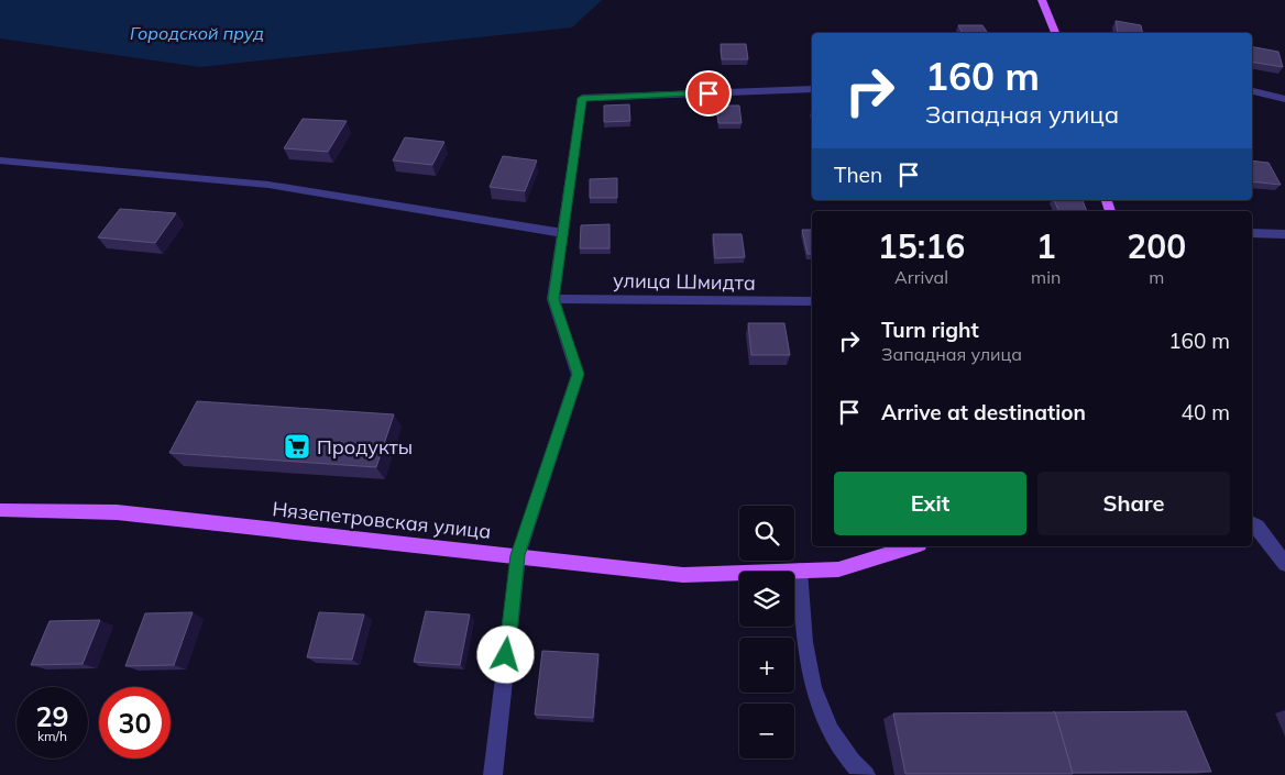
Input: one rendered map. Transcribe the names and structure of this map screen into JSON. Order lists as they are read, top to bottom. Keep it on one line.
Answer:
{"streets":{"main road":["Нязепетровская улица"],"street":["улица Шмидта"]},"water":["Городской пруд"],"places":{"supermarket":["Продукты"]},"page":{"turn":["160 m","Западная улица"],"then":"Then","eta":["15:16","Arrival","1","min","200","m"],"list":[{"name":"Turn right","note":"Западная улица","value":"160 m"},{"name":"Arrive at destination","value":"40 m"}],"buttons":["Exit","Share"],"map_buttons":["+","−"],"speed":"29 km/h","limit":"30"}}
